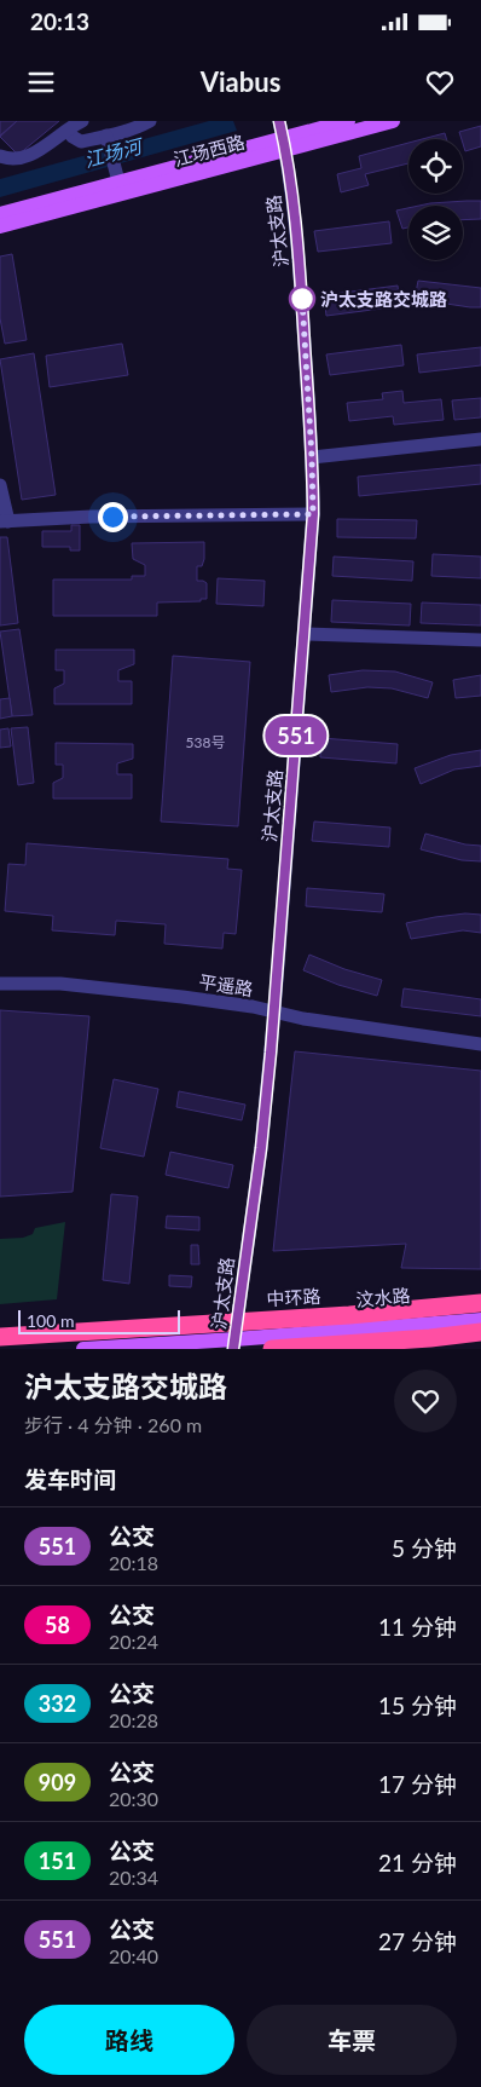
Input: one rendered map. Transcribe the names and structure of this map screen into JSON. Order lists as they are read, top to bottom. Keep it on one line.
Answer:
{"streets":{"highway":["中环路"],"main road":["江场西路","汶水路"],"street":["沪太支路","平遥路"]},"crossings":[["江场西路","沪太支路"],["沪太支路","平遥路"],["沪太支路","汶水路"]],"water":["江场河"],"places":["沪太支路交城路"],"lines":["bus line 551"],"house_numbers":["538号"],"scale_bar":"100 m","page":{"status":"20:13","header":"Viabus","on_map":"551","scale":"100 m","heading":[["沪太支路交城路","步行 · 4 分钟 · 260 m"],"发车时间"],"list":[{"mark":"551","name":"公交","note":"20:18","value":"5 分钟"},{"mark":"58","name":"公交","note":"20:24","value":"11 分钟"},{"mark":"332","name":"公交","note":"20:28","value":"15 分钟"},{"mark":"909","name":"公交","note":"20:30","value":"17 分钟"},{"mark":"151","name":"公交","note":"20:34","value":"21 分钟"},{"mark":"551","name":"公交","note":"20:40","value":"27 分钟"}],"buttons":["路线","车票"]}}
